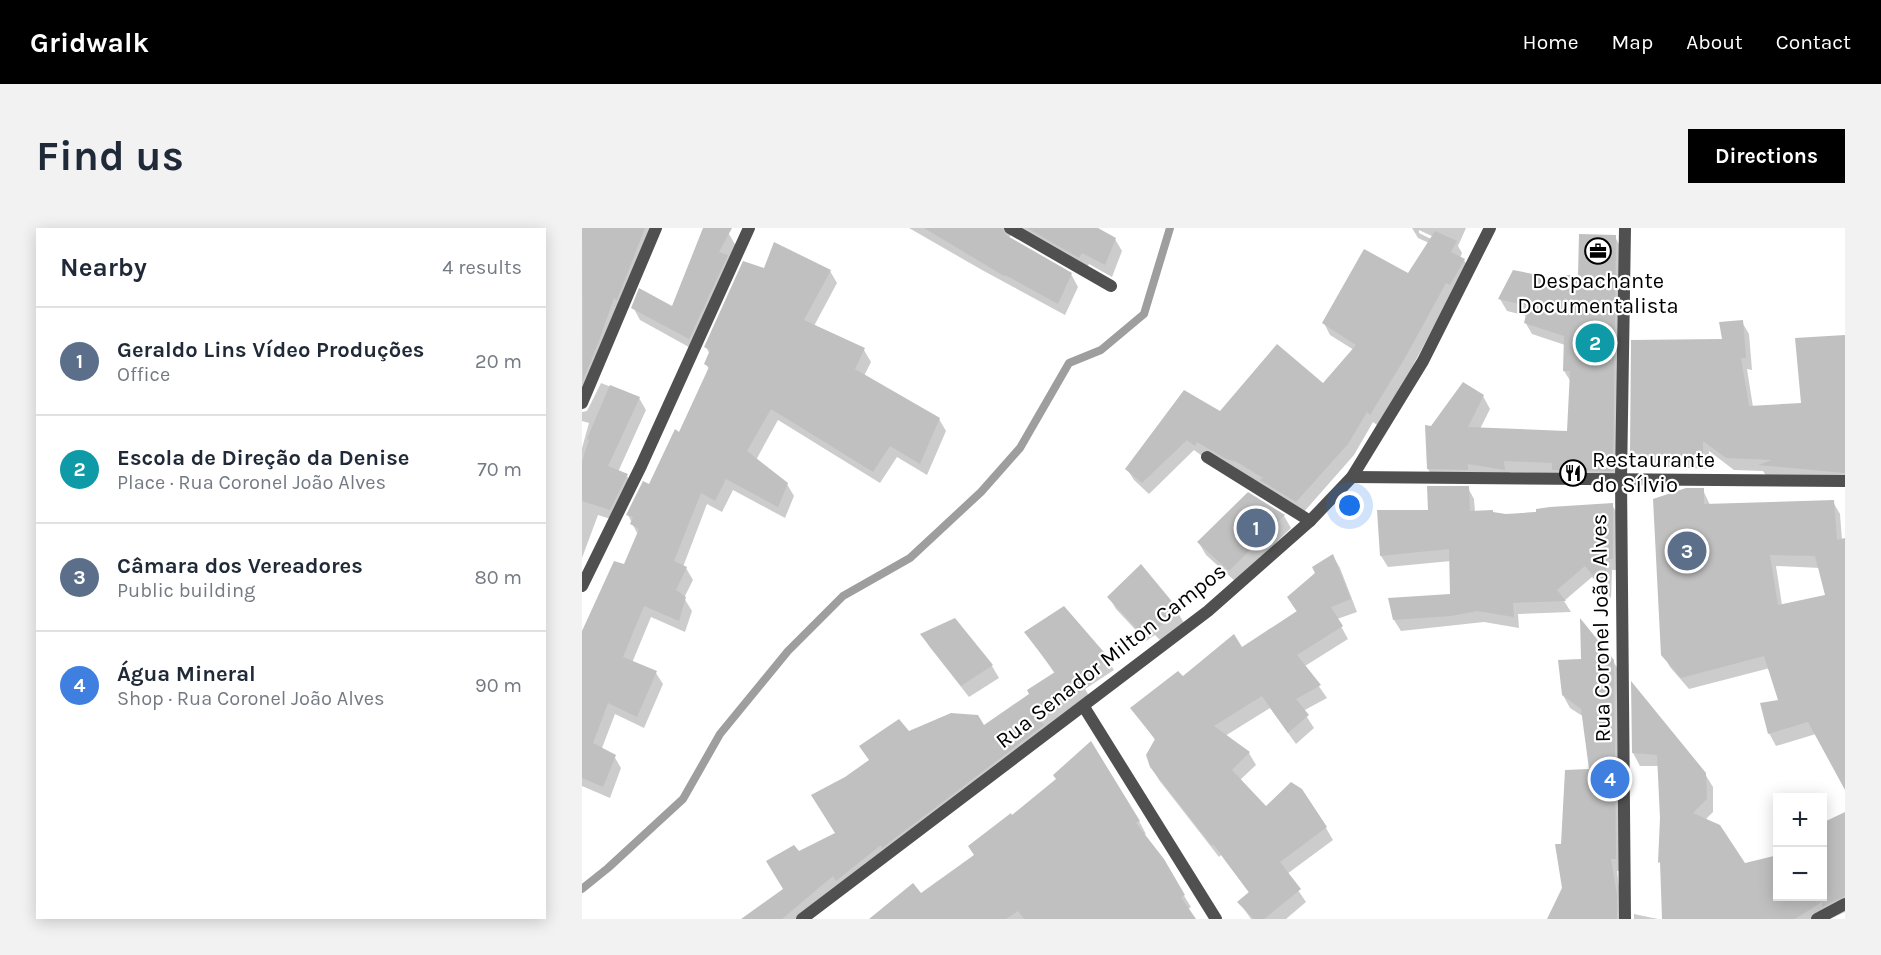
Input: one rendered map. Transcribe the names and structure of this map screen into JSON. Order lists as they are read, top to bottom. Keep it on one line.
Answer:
{"streets":{"street":["Rua Coronel João Alves","Rua Senador Milton Campos"]},"places":{"office":["Despachante Documentalista"],"restaurant":["Restaurante do Sílvio"]},"page":{"header":"Gridwalk","nav":["Home","Map","About","Contact"],"buttons":"Directions","title":"Find us","heading":["Nearby","4 results"],"list":[{"mark":"1","name":"Geraldo Lins Vídeo Produções","note":"Office","value":"20 m"},{"mark":"2","name":"Escola de Direção da Denise","note":"Place · Rua Coronel João Alves","value":"70 m"},{"mark":"3","name":"Câmara dos Vereadores","note":"Public building","value":"80 m"},{"mark":"4","name":"Água Mineral","note":"Shop · Rua Coronel João Alves","value":"90 m"}],"pins":["2","1","3","4"],"map_buttons":["+","−"]}}
